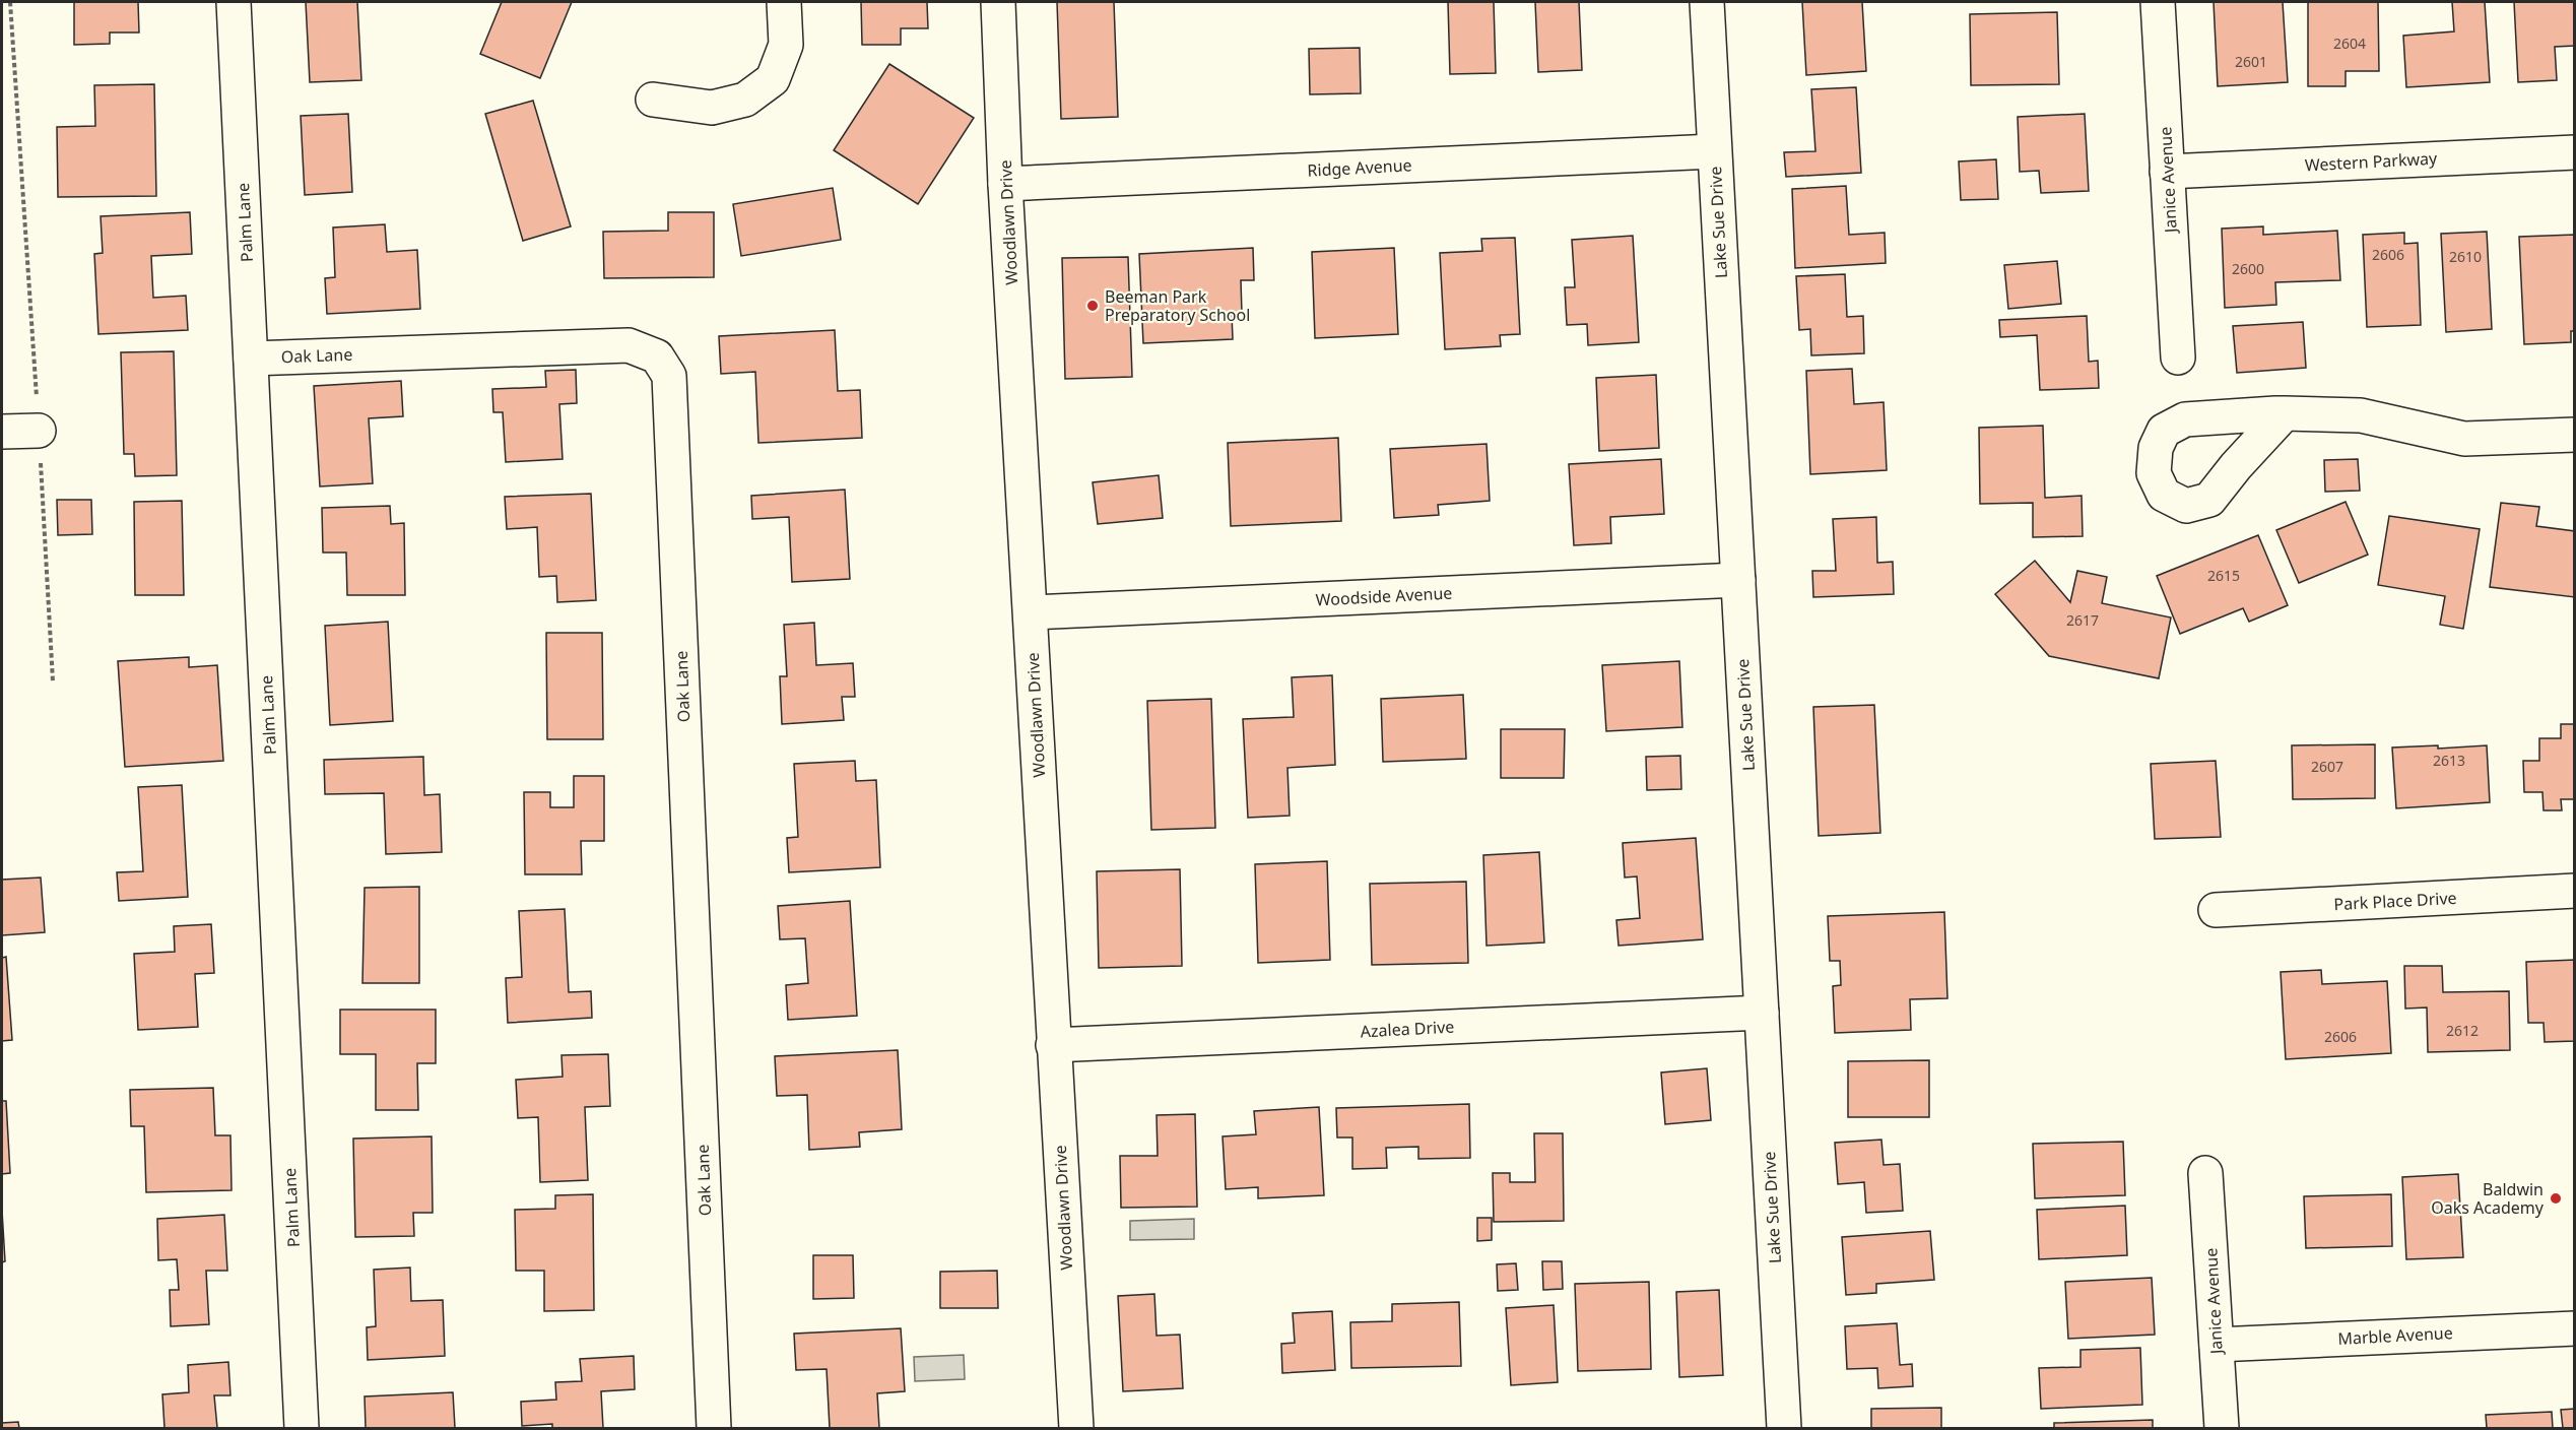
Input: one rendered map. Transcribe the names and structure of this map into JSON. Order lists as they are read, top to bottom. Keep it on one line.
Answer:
{"streets":{"street":["Western Parkway","Ridge Avenue","Janice Avenue","Palm Lane","Woodlawn Drive","Lake Sue Drive","Oak Lane","Woodside Avenue","Park Place Drive","Azalea Drive","Marble Avenue"]},"crossings":[["Western Parkway","Janice Avenue"],["Ridge Avenue","Woodlawn Drive"],["Ridge Avenue","Lake Sue Drive"],["Janice Avenue","Marble Avenue"],["Palm Lane","Oak Lane"],["Woodlawn Drive","Woodside Avenue"],["Woodlawn Drive","Azalea Drive"],["Lake Sue Drive","Woodside Avenue"],["Lake Sue Drive","Azalea Drive"]],"places":["Beeman Park Preparatory School","Baldwin Oaks Academy"],"house_numbers":["2604","2601","2606","2610","2600","2615","2617","2613","2607","2612","2606"]}
